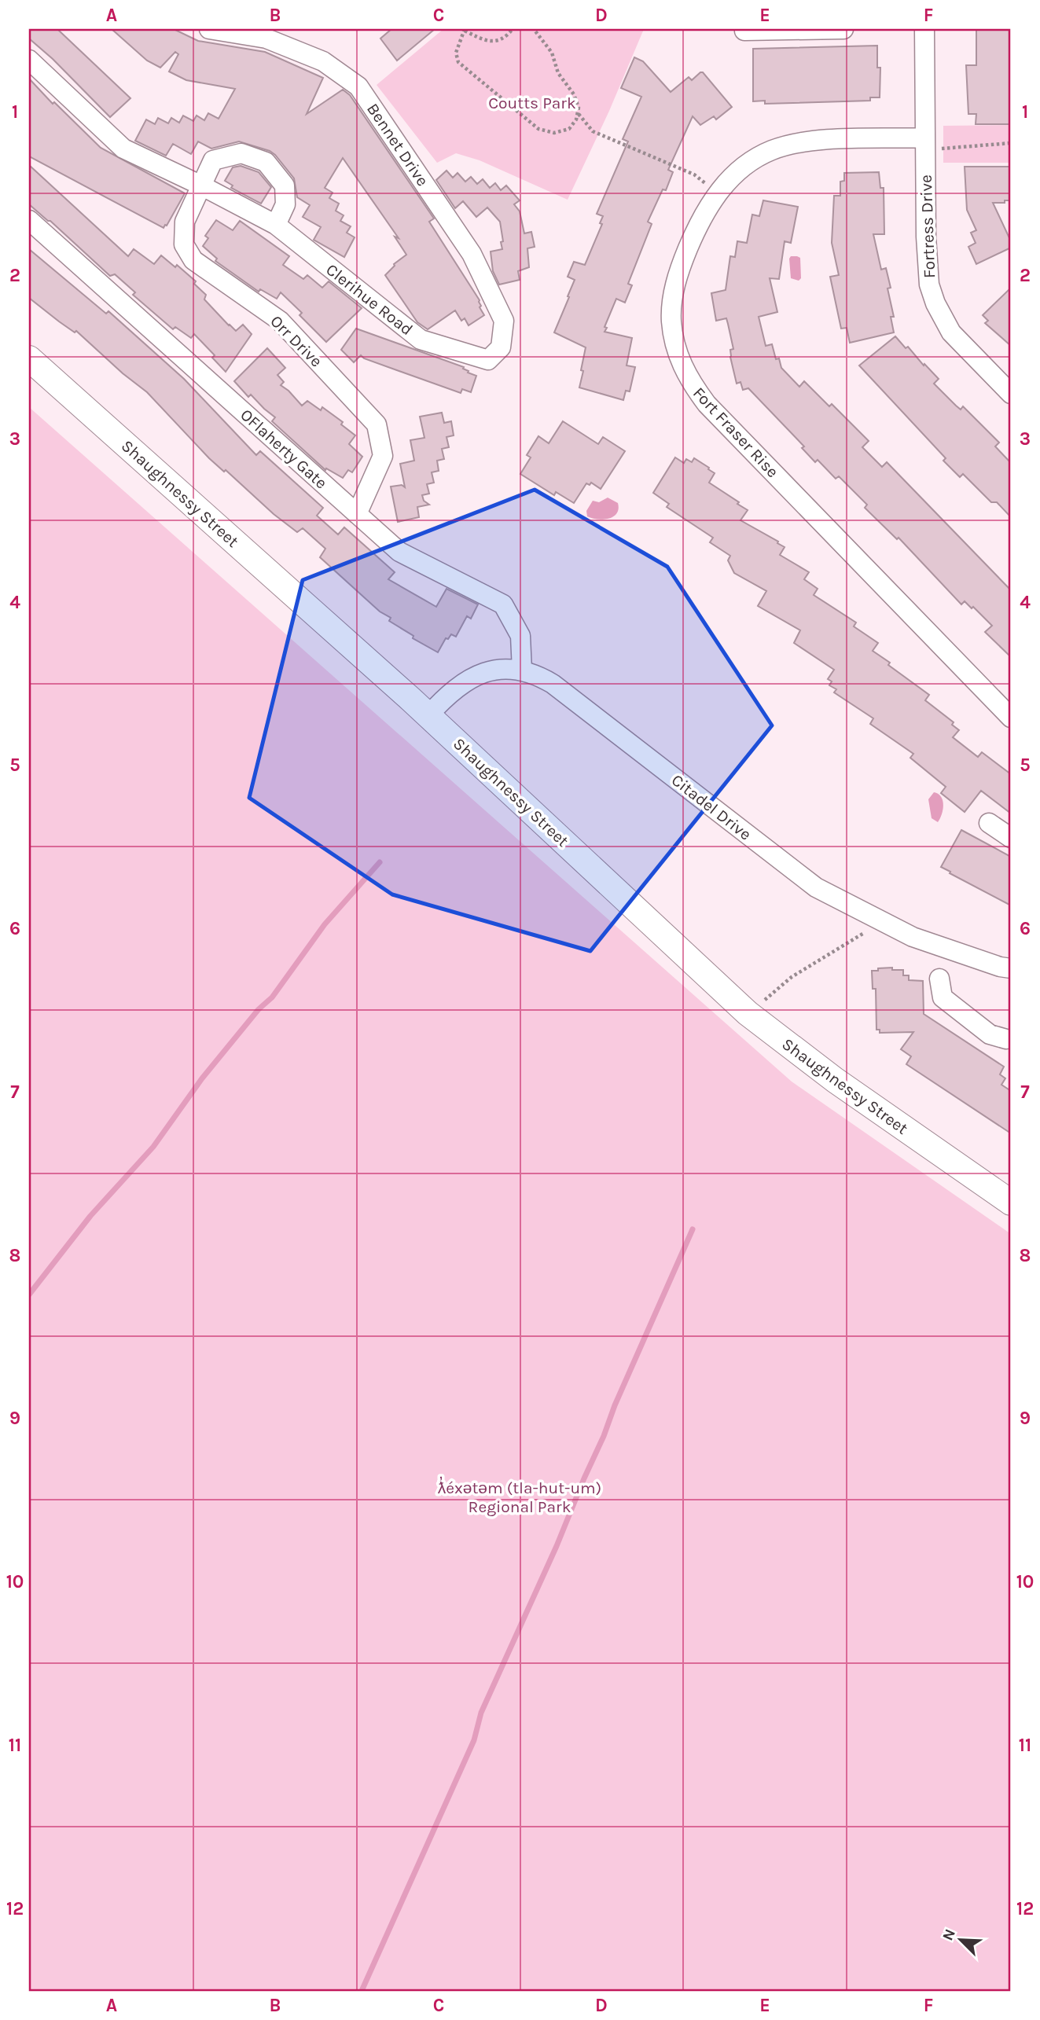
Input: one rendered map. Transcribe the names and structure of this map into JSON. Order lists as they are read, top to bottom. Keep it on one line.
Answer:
{"streets":{"main road":["Shaughnessy Street"],"street":["Bennet Drive","Fortress Drive","Clerihue Road","Orr Drive","Fort Fraser Rise","OFlaherty Gate","Citadel Drive"]},"crossings":[["Bennet Drive","Clerihue Road"],["Fortress Drive","Fort Fraser Rise"],["Clerihue Road","Orr Drive"],["Orr Drive","OFlaherty Gate"],["OFlaherty Gate","Citadel Drive"],["Shaughnessy Street","Citadel Drive"]],"parks":["Coutts Park","ƛ̓éxətəm (tla-hut-um) Regional Park"],"north":"top left","grid":{"columns":["A","B","C","D","E","F"],"rows":["1","2","3","4","5","6","7","8","9","10","11","12"]}}
